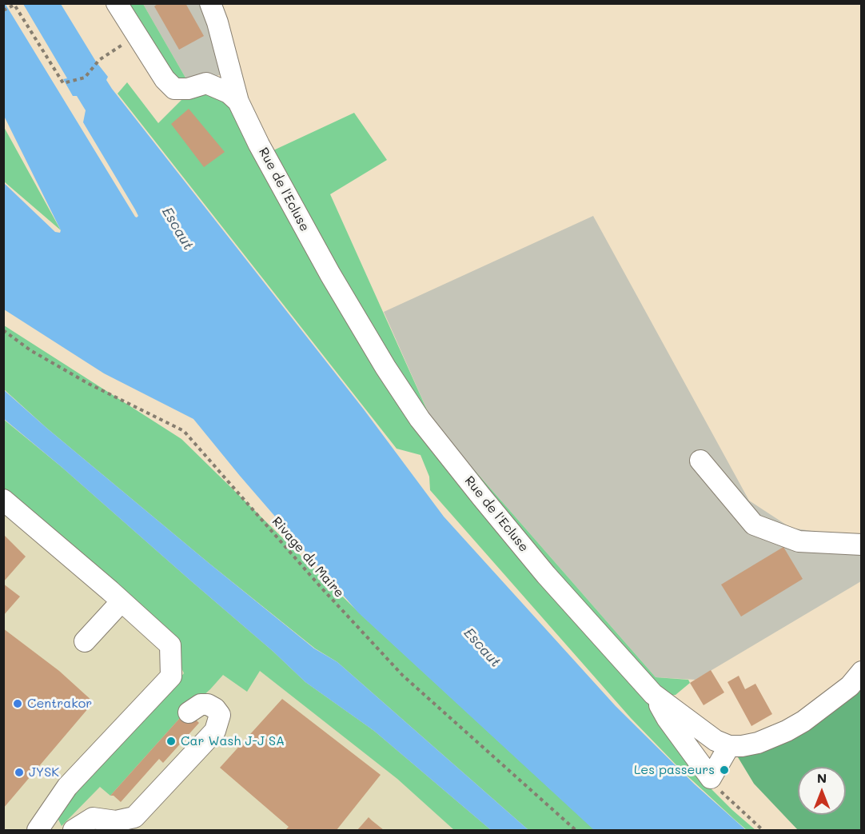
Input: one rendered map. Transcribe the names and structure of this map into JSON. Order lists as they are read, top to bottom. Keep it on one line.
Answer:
{"streets":{"street":["Rue de l'Ecluse"],"path":["Rivage du Maire"]},"water":["Escaut"],"places":["Centrakor","Car Wash J-J SA","Les passeurs","JYSK"],"north":"top"}
